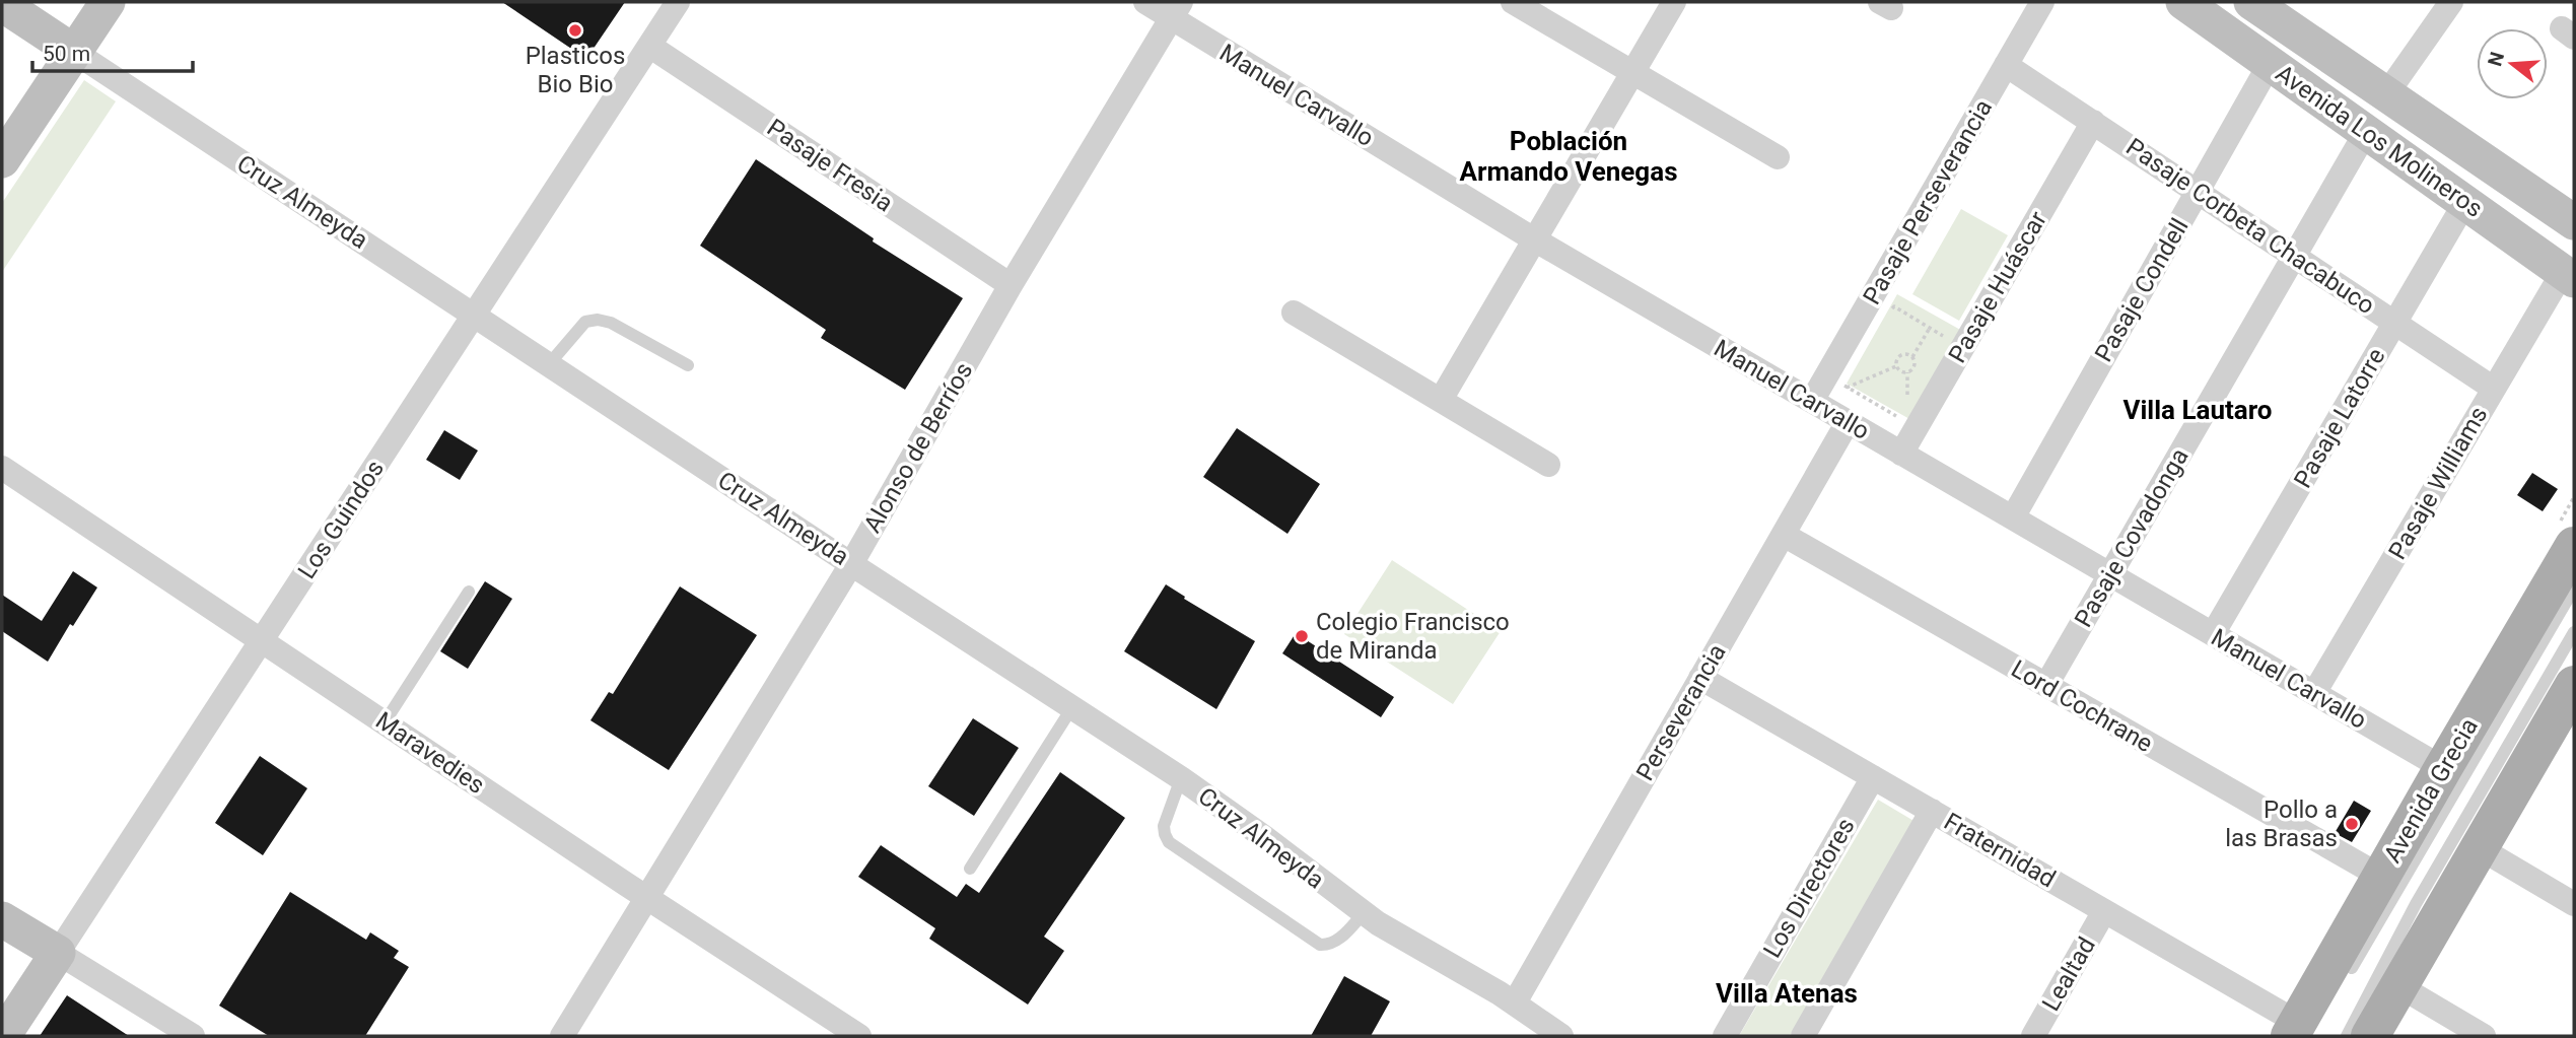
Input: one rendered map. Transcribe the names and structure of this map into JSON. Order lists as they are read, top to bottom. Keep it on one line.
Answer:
{"streets":{"main road":["Avenida Grecia"],"street":["Manuel Carvallo","Avenida Los Molineros","Pasaje Fresia","Cruz Almeyda","Pasaje Perseverancia","Pasaje Corbeta Chacabuco","Pasaje Huáscar","Pasaje Condell","Pasaje Latorre","Alonso de Berríos","Pasaje Williams","Los Guindos","Pasaje Covadonga","Lord Cochrane","Perseverancia","Maravedies","Fraternidad","Los Directores","Lealtad"]},"crossings":[["Manuel Carvallo","Pasaje Perseverancia"],["Manuel Carvallo","Pasaje Huáscar"],["Manuel Carvallo","Pasaje Condell"],["Manuel Carvallo","Pasaje Latorre"],["Manuel Carvallo","Alonso de Berríos"],["Manuel Carvallo","Pasaje Williams"],["Manuel Carvallo","Pasaje Covadonga"],["Manuel Carvallo","Perseverancia"],["Manuel Carvallo","Avenida Grecia"],["Avenida Los Molineros","Pasaje Condell"],["Avenida Los Molineros","Pasaje Latorre"],["Avenida Los Molineros","Pasaje Williams"],["Avenida Los Molineros","Pasaje Covadonga"],["Pasaje Fresia","Alonso de Berríos"],["Pasaje Fresia","Los Guindos"],["Cruz Almeyda","Alonso de Berríos"],["Cruz Almeyda","Los Guindos"],["Cruz Almeyda","Perseverancia"],["Pasaje Perseverancia","Pasaje Corbeta Chacabuco"],["Pasaje Corbeta Chacabuco","Pasaje Huáscar"],["Pasaje Corbeta Chacabuco","Pasaje Condell"],["Pasaje Corbeta Chacabuco","Pasaje Latorre"],["Pasaje Corbeta Chacabuco","Pasaje Williams"],["Pasaje Corbeta Chacabuco","Pasaje Covadonga"],["Alonso de Berríos","Maravedies"],["Los Guindos","Maravedies"],["Pasaje Covadonga","Lord Cochrane"],["Lord Cochrane","Perseverancia"],["Lord Cochrane","Avenida Grecia"],["Perseverancia","Fraternidad"],["Avenida Grecia","Fraternidad"],["Fraternidad","Los Directores"],["Fraternidad","Lealtad"]],"districts":["Población Armando Venegas","Villa Lautaro","Villa Atenas"],"places":["Plasticos Bio Bio","Colegio Francisco de Miranda","Pollo a las Brasas"],"scale_bar":"50 m","north":"left"}
